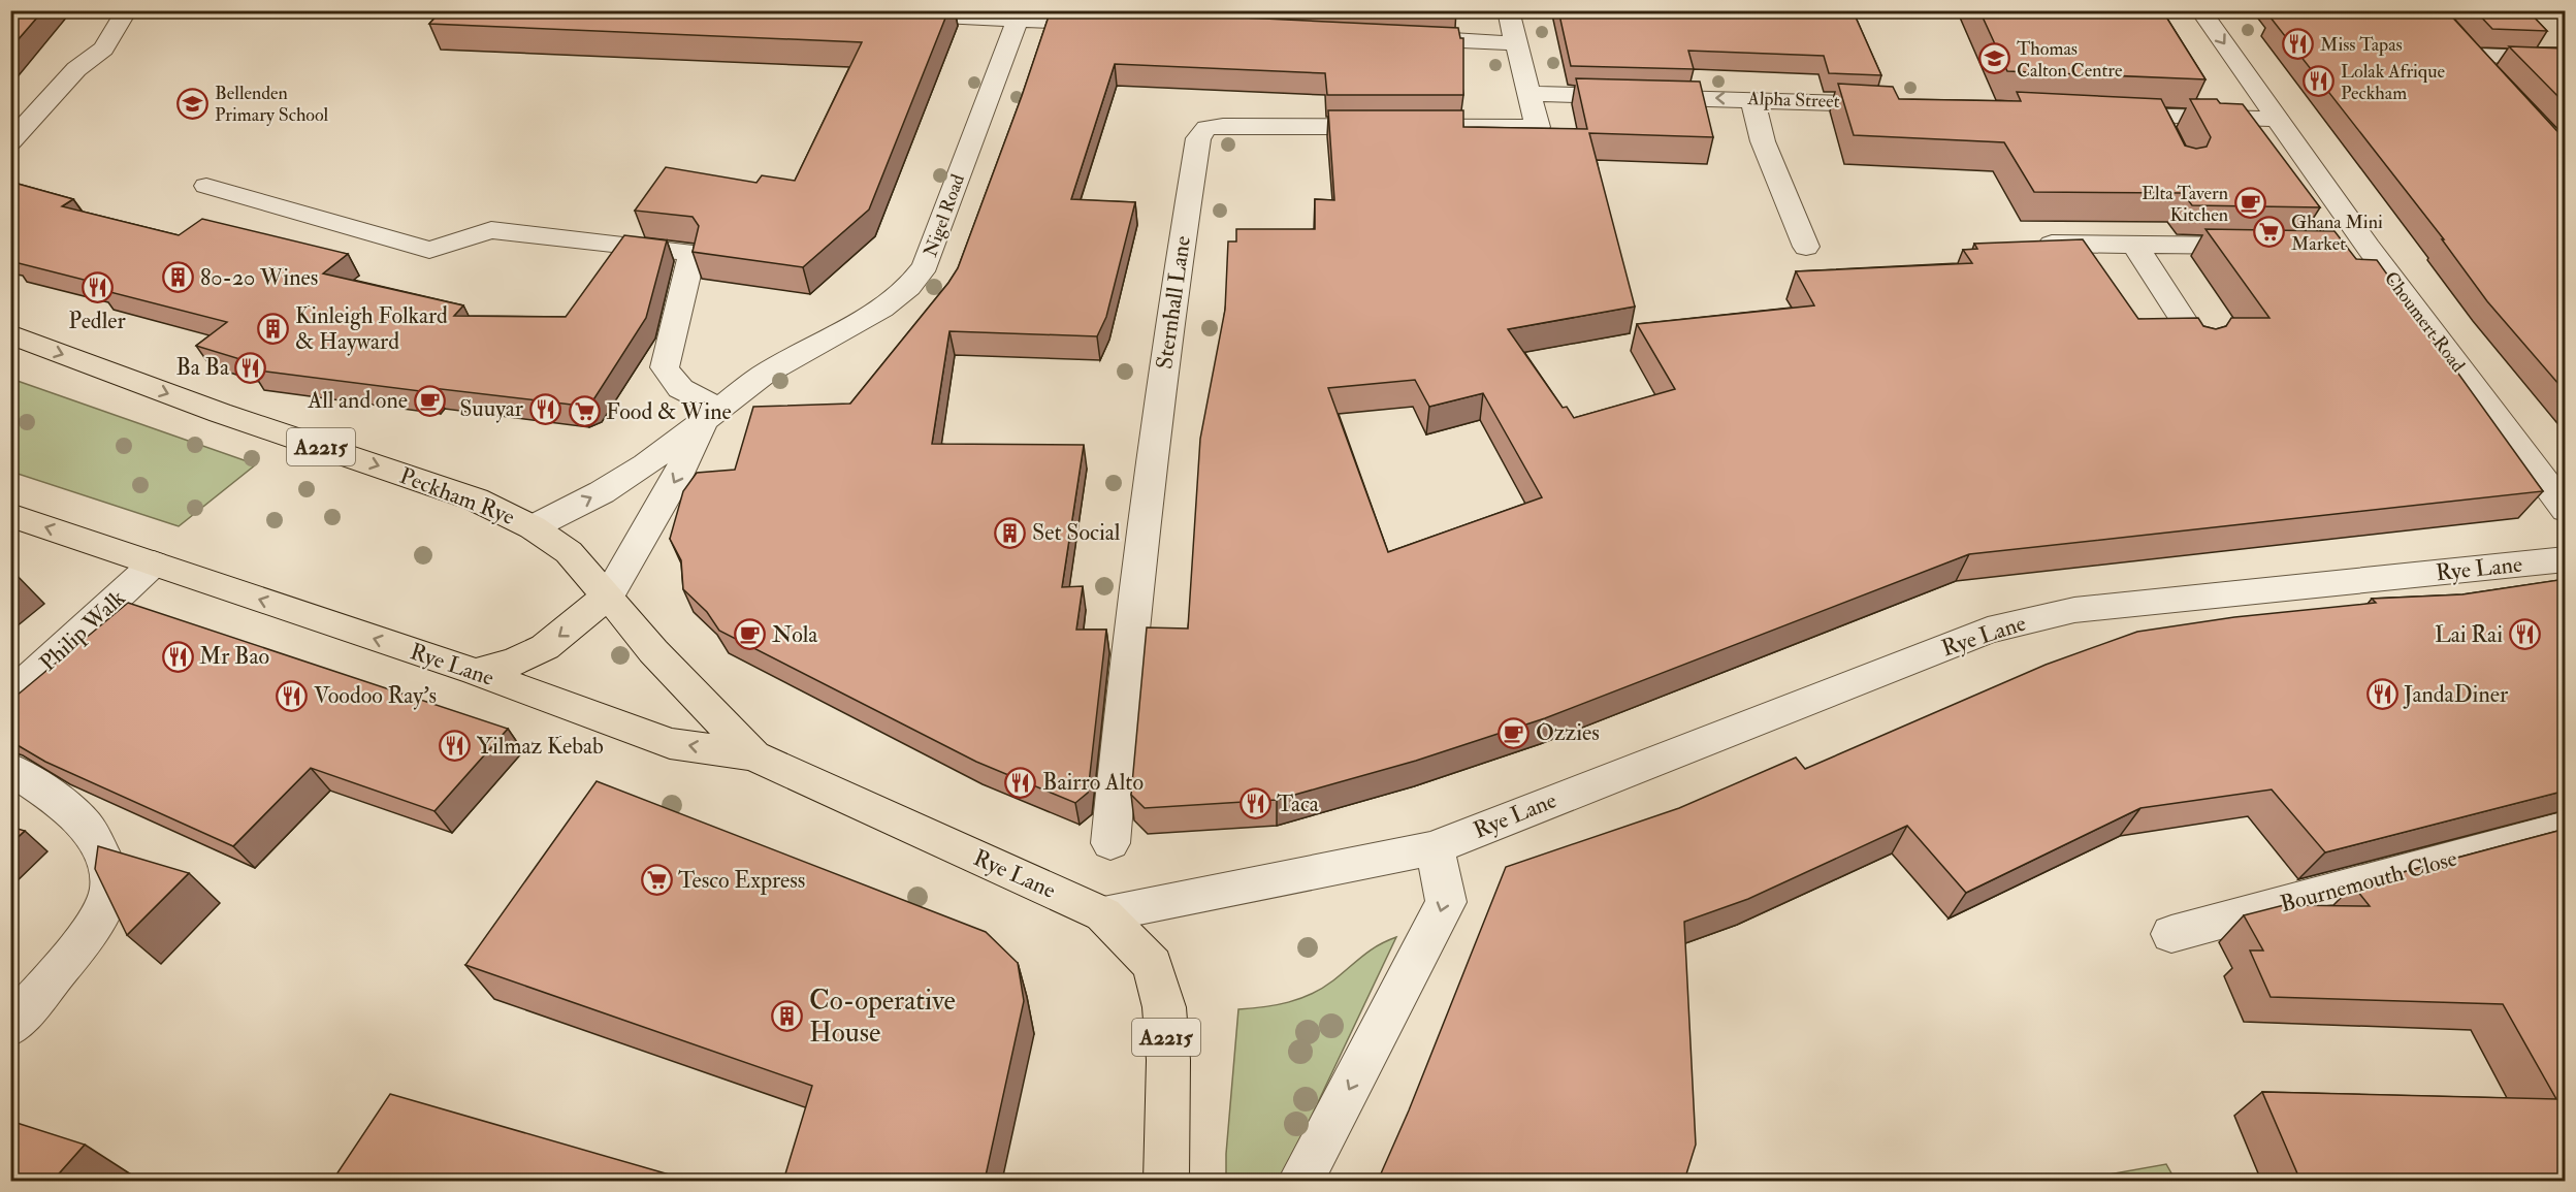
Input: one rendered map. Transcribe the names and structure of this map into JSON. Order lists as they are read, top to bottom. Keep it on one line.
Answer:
{"streets":{"main road":["A2215","Peckham Rye","Rye Lane"],"street":["Alpha Street","Nigel Road","Sternhall Lane","Choumert Road","Philip Walk","Bournemouth Close"]},"crossings":[["Alpha Street","Sternhall Lane"],["Nigel Road","Peckham Rye"],["A2215","Rye Lane"],["A2215","Philip Walk"],["Peckham Rye","Rye Lane"],["Rye Lane","Philip Walk"]],"one_way":["Alpha Street","Peckham Rye"],"places":{"restaurant":["Miss Tapas","Lolak Afrique Peckham","Pedler","Ba Ba","Suuyar","Lai Rai","Mr Bao","JandaDiner","Voodoo Ray's","Yilmaz Kebab","Bairro Alto","Taca"],"school or university":["Thomas Calton Centre","Bellenden Primary School"],"cafe":["Elta Tavern Kitchen","All and one","Nola","Ozzies"],"supermarket":["Ghana Mini Market","Food & Wine","Tesco Express"],"building":["80-20 Wines","Kinleigh Folkard & Hayward","Set Social","Co-operative House"]}}
